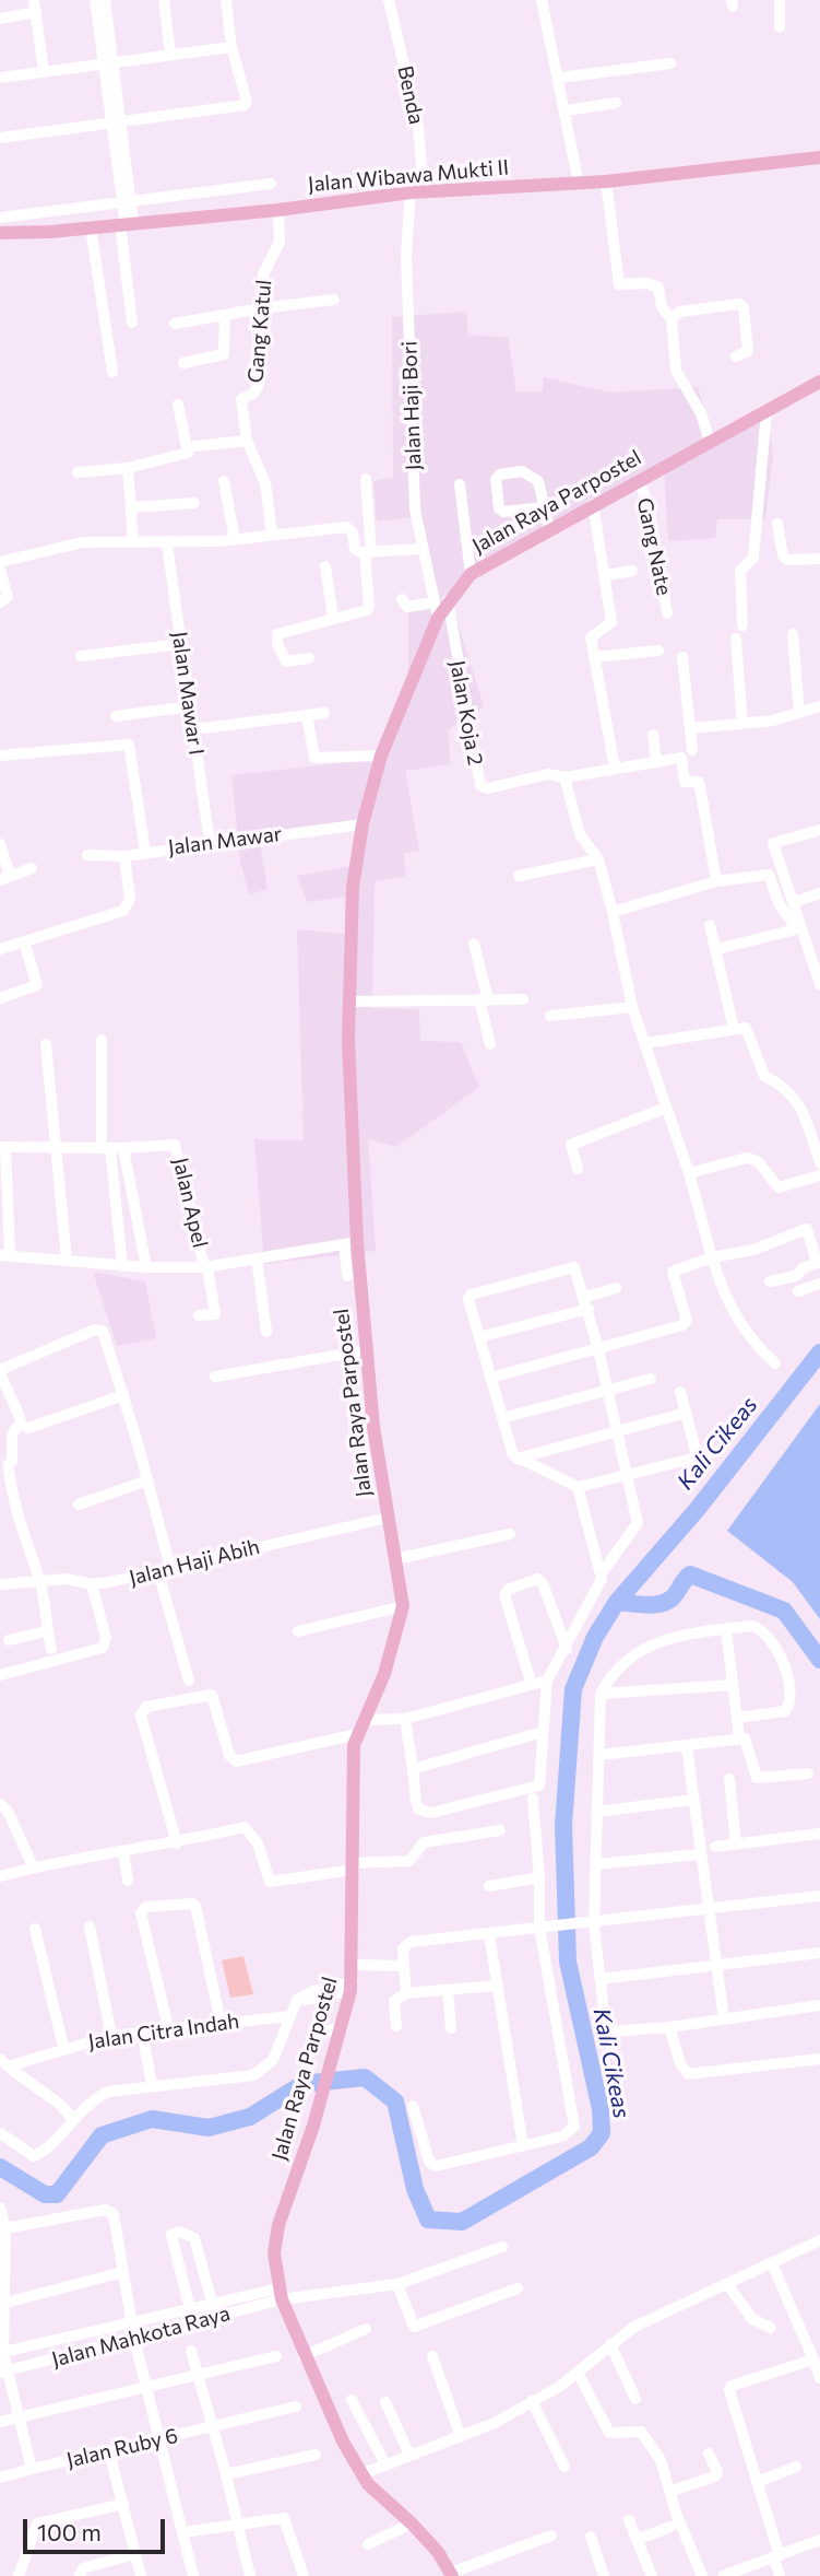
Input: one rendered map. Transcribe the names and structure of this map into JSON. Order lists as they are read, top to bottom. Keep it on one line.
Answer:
{"streets":{"main road":["Jalan Wibawa Mukti II","Jalan Raya Parpostel"],"street":["Benda","Gang Katul","Jalan Haji Bori","Gang Nate","Jalan Mawar I","Jalan Koja 2","Jalan Mawar","Jalan Apel","Jalan Haji Abih","Jalan Citra Indah","Jalan Mahkota Raya","Jalan Ruby 6"]},"crossings":[["Benda","Jalan Wibawa Mukti II"],["Benda","Jalan Haji Bori"],["Jalan Wibawa Mukti II","Gang Katul"],["Jalan Wibawa Mukti II","Jalan Haji Bori"],["Jalan Haji Bori","Jalan Raya Parpostel"],["Jalan Haji Bori","Jalan Koja 2"],["Jalan Raya Parpostel","Gang Nate"],["Jalan Raya Parpostel","Jalan Koja 2"],["Jalan Raya Parpostel","Jalan Mawar"],["Jalan Raya Parpostel","Jalan Haji Abih"],["Jalan Raya Parpostel","Jalan Mahkota Raya"],["Jalan Mawar I","Jalan Mawar"]],"water":["Kali Cikeas"],"scale_bar":"100 m"}
